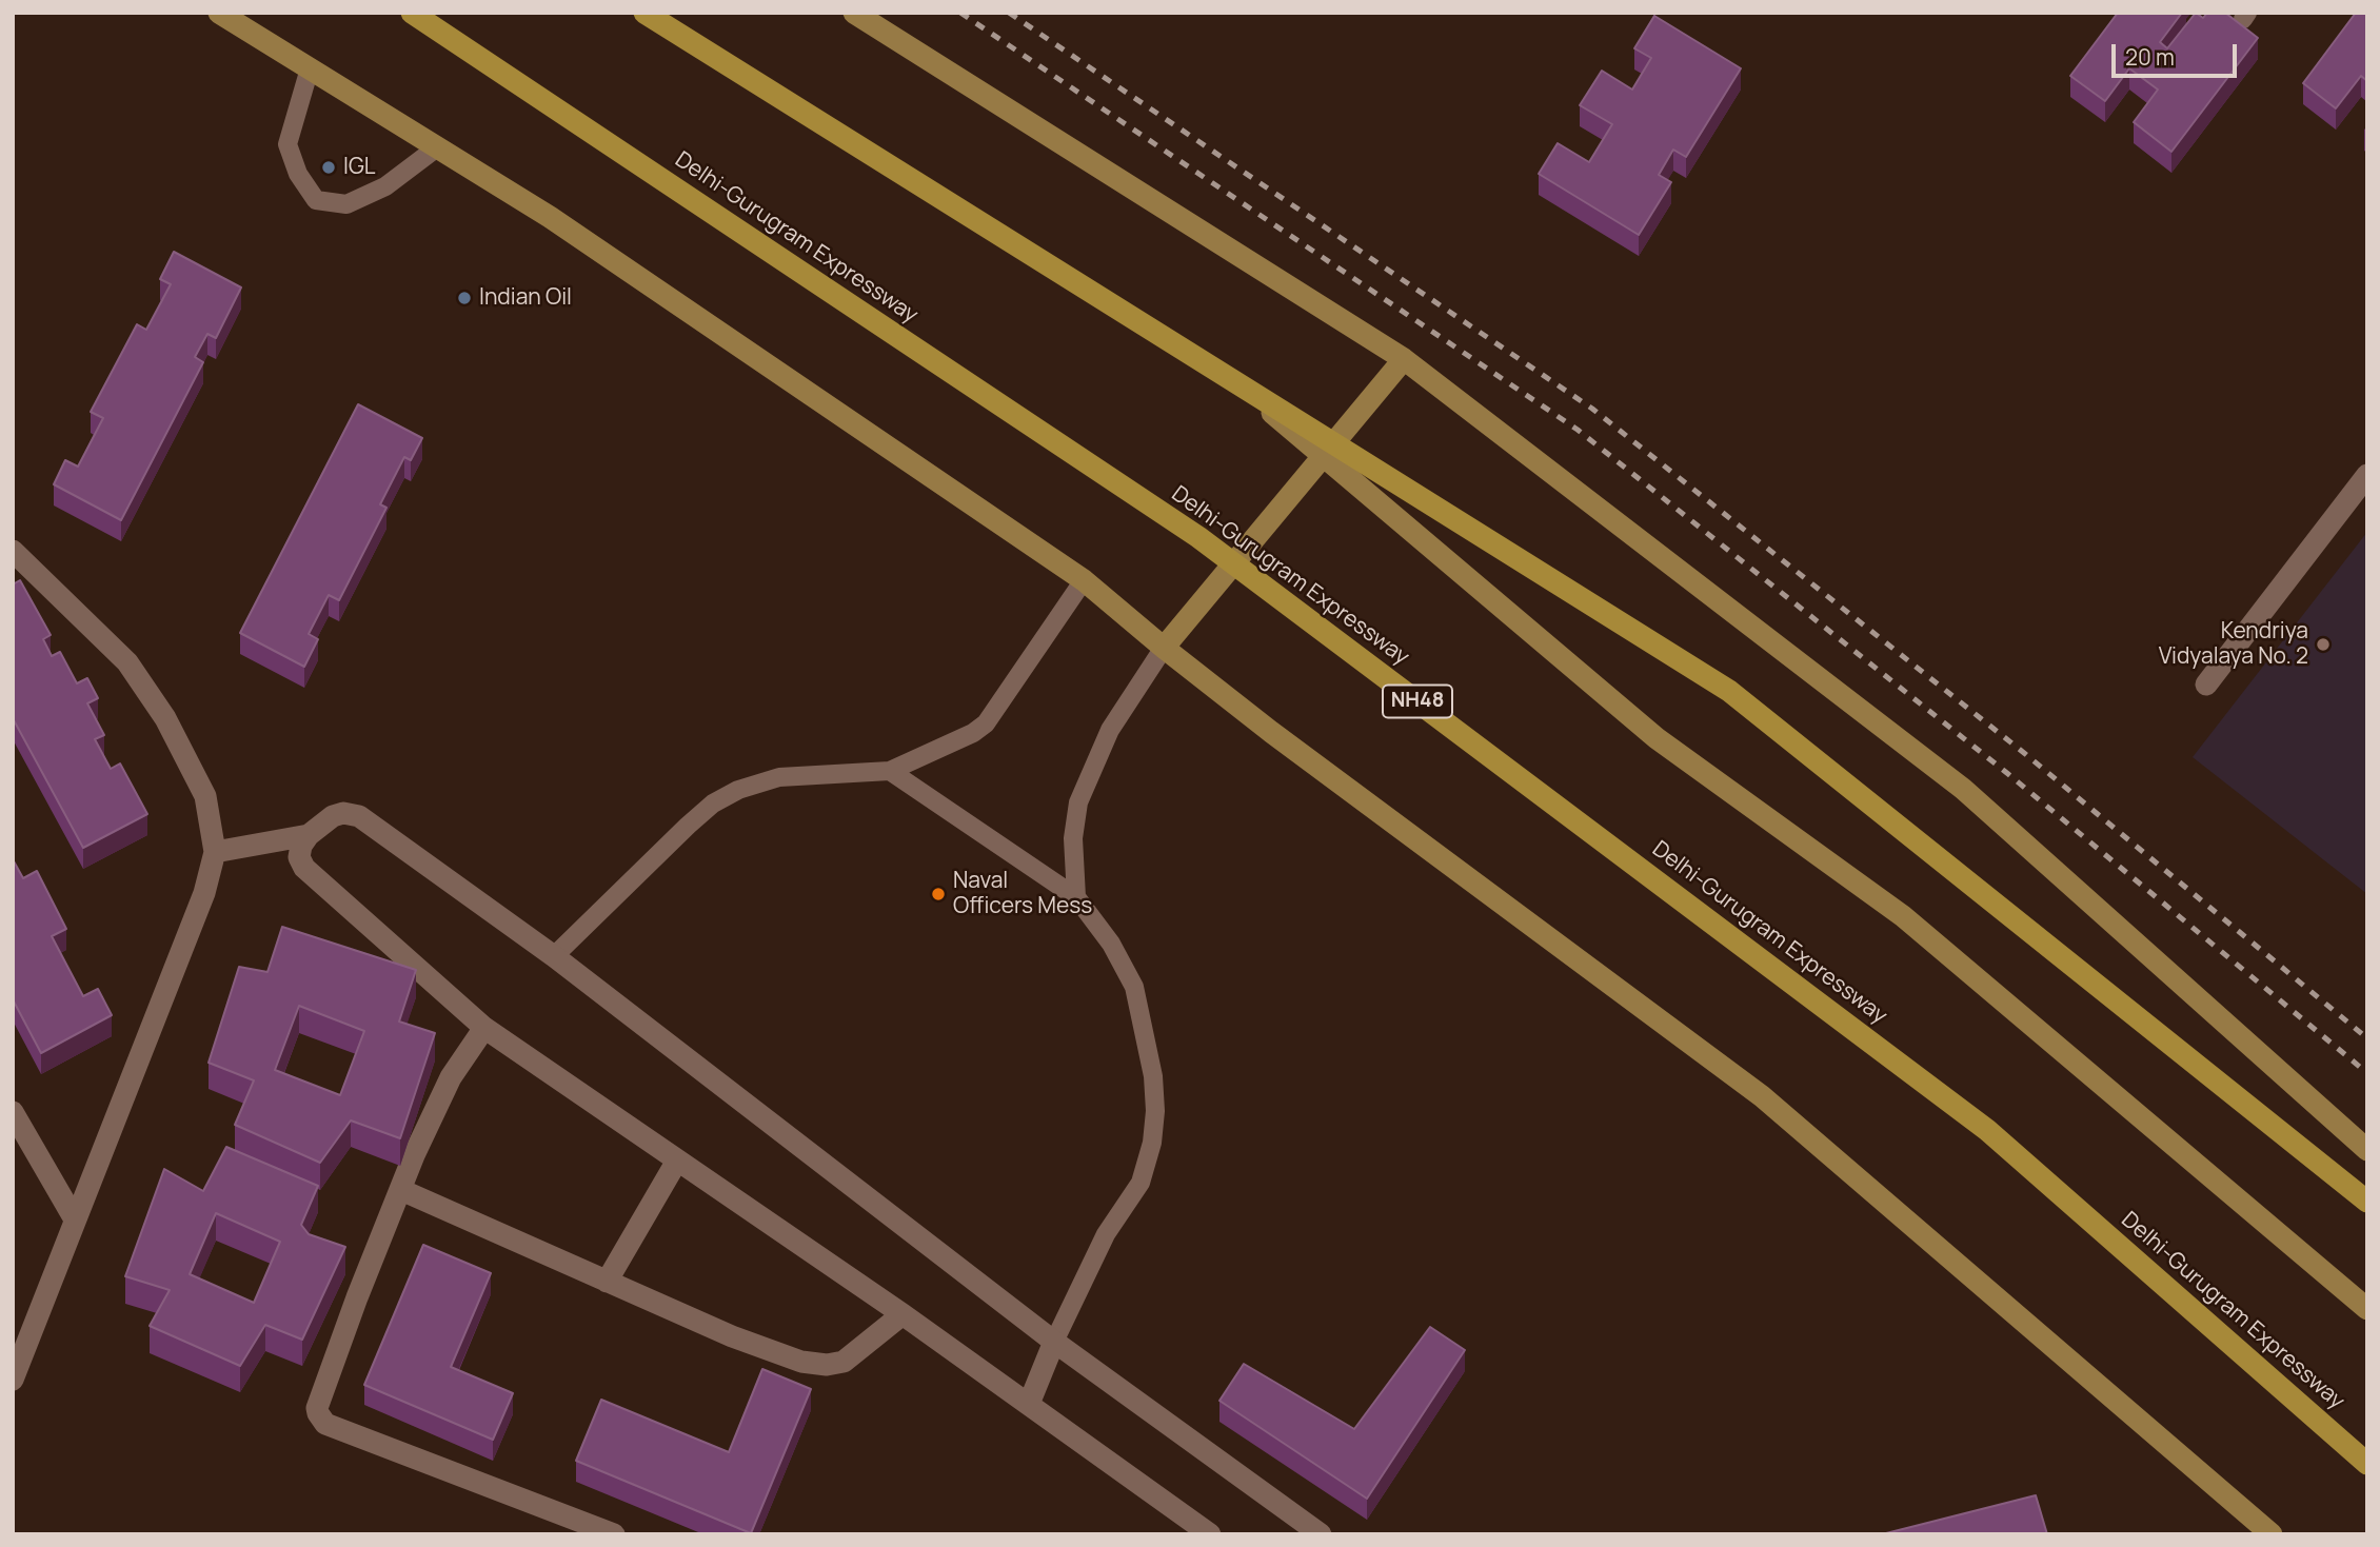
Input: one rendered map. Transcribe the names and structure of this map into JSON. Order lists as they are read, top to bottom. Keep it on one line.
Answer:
{"streets":{"highway":["Delhi-Gurugram Expressway","NH48"]},"places":["IGL","Indian Oil","Kendriya Vidyalaya No. 2","Naval Officers Mess"],"scale_bar":"20 m"}
